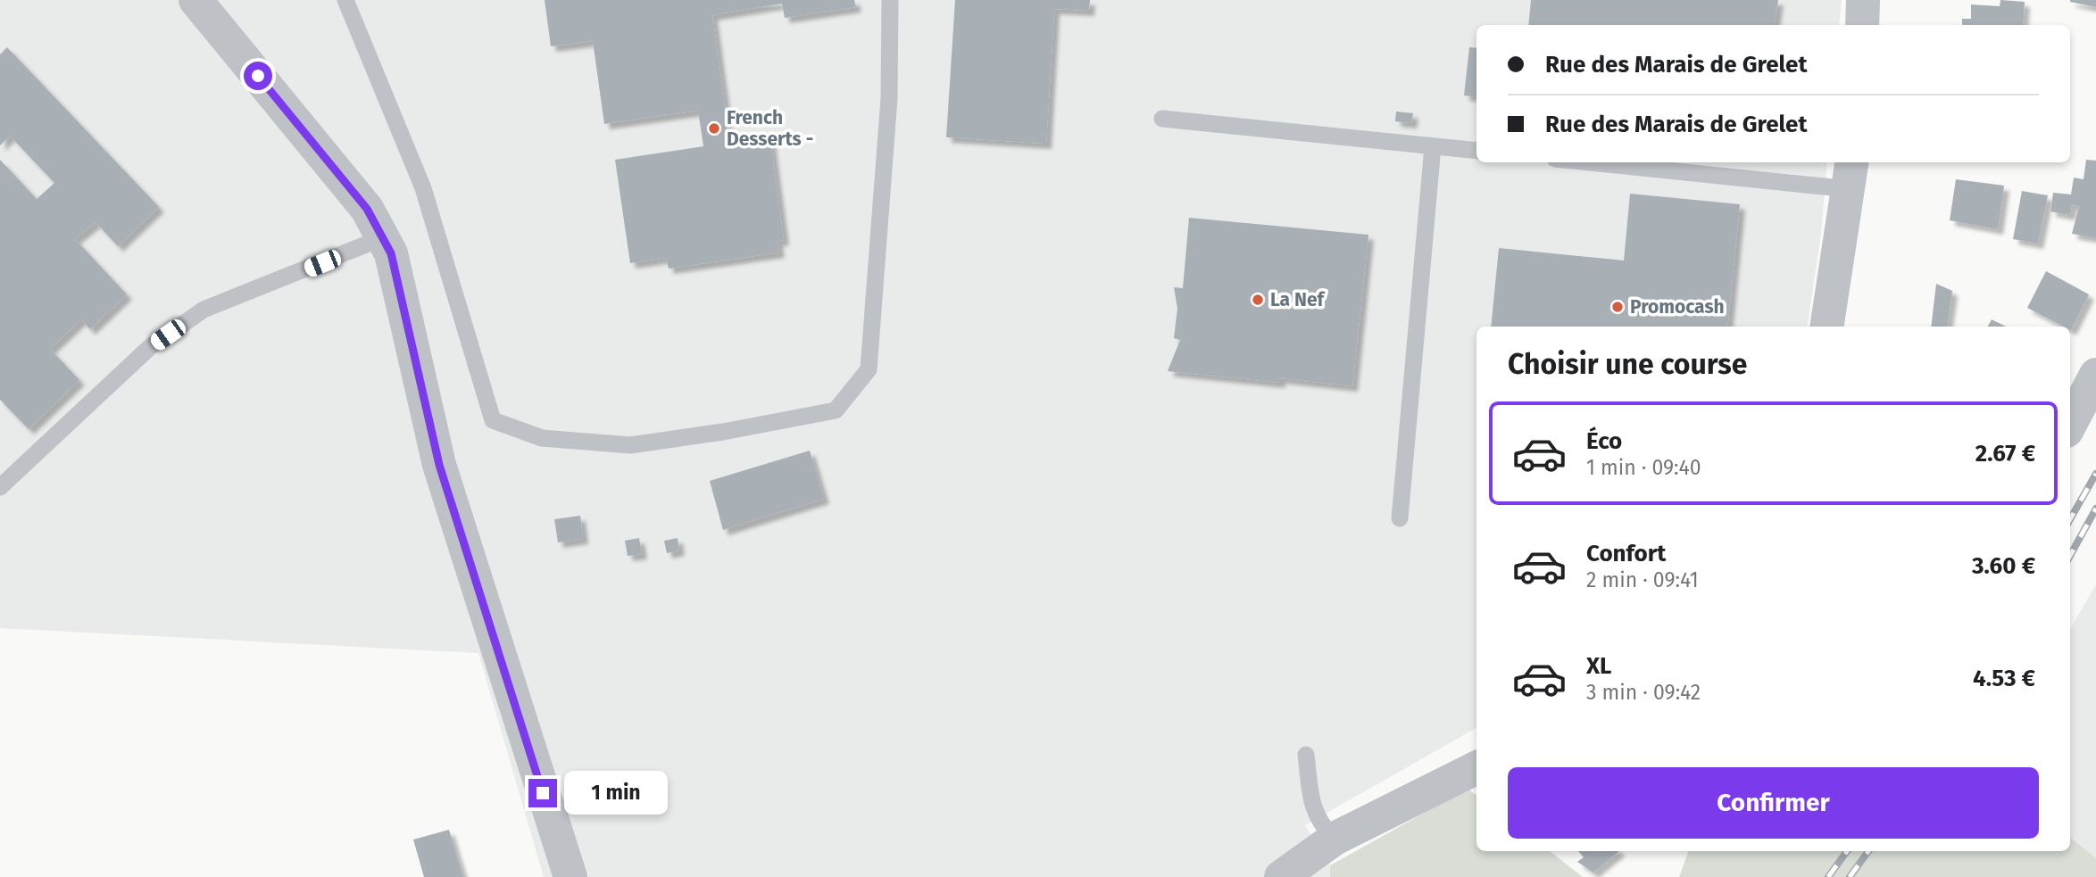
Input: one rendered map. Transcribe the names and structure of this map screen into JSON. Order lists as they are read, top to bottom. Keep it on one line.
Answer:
{"places":["French Desserts -","La Nef","Promocash"],"page":{"banner":["Rue des Marais de Grelet","Rue des Marais de Grelet"],"heading":"Choisir une course","list":[{"name":"Éco","note":"1 min · 09:40","value":"2.67 €"},{"name":"Confort","note":"2 min · 09:41","value":"3.60 €"},{"name":"XL","note":"3 min · 09:42","value":"4.53 €"}],"buttons":"Confirmer","bubble":"1 min"}}
